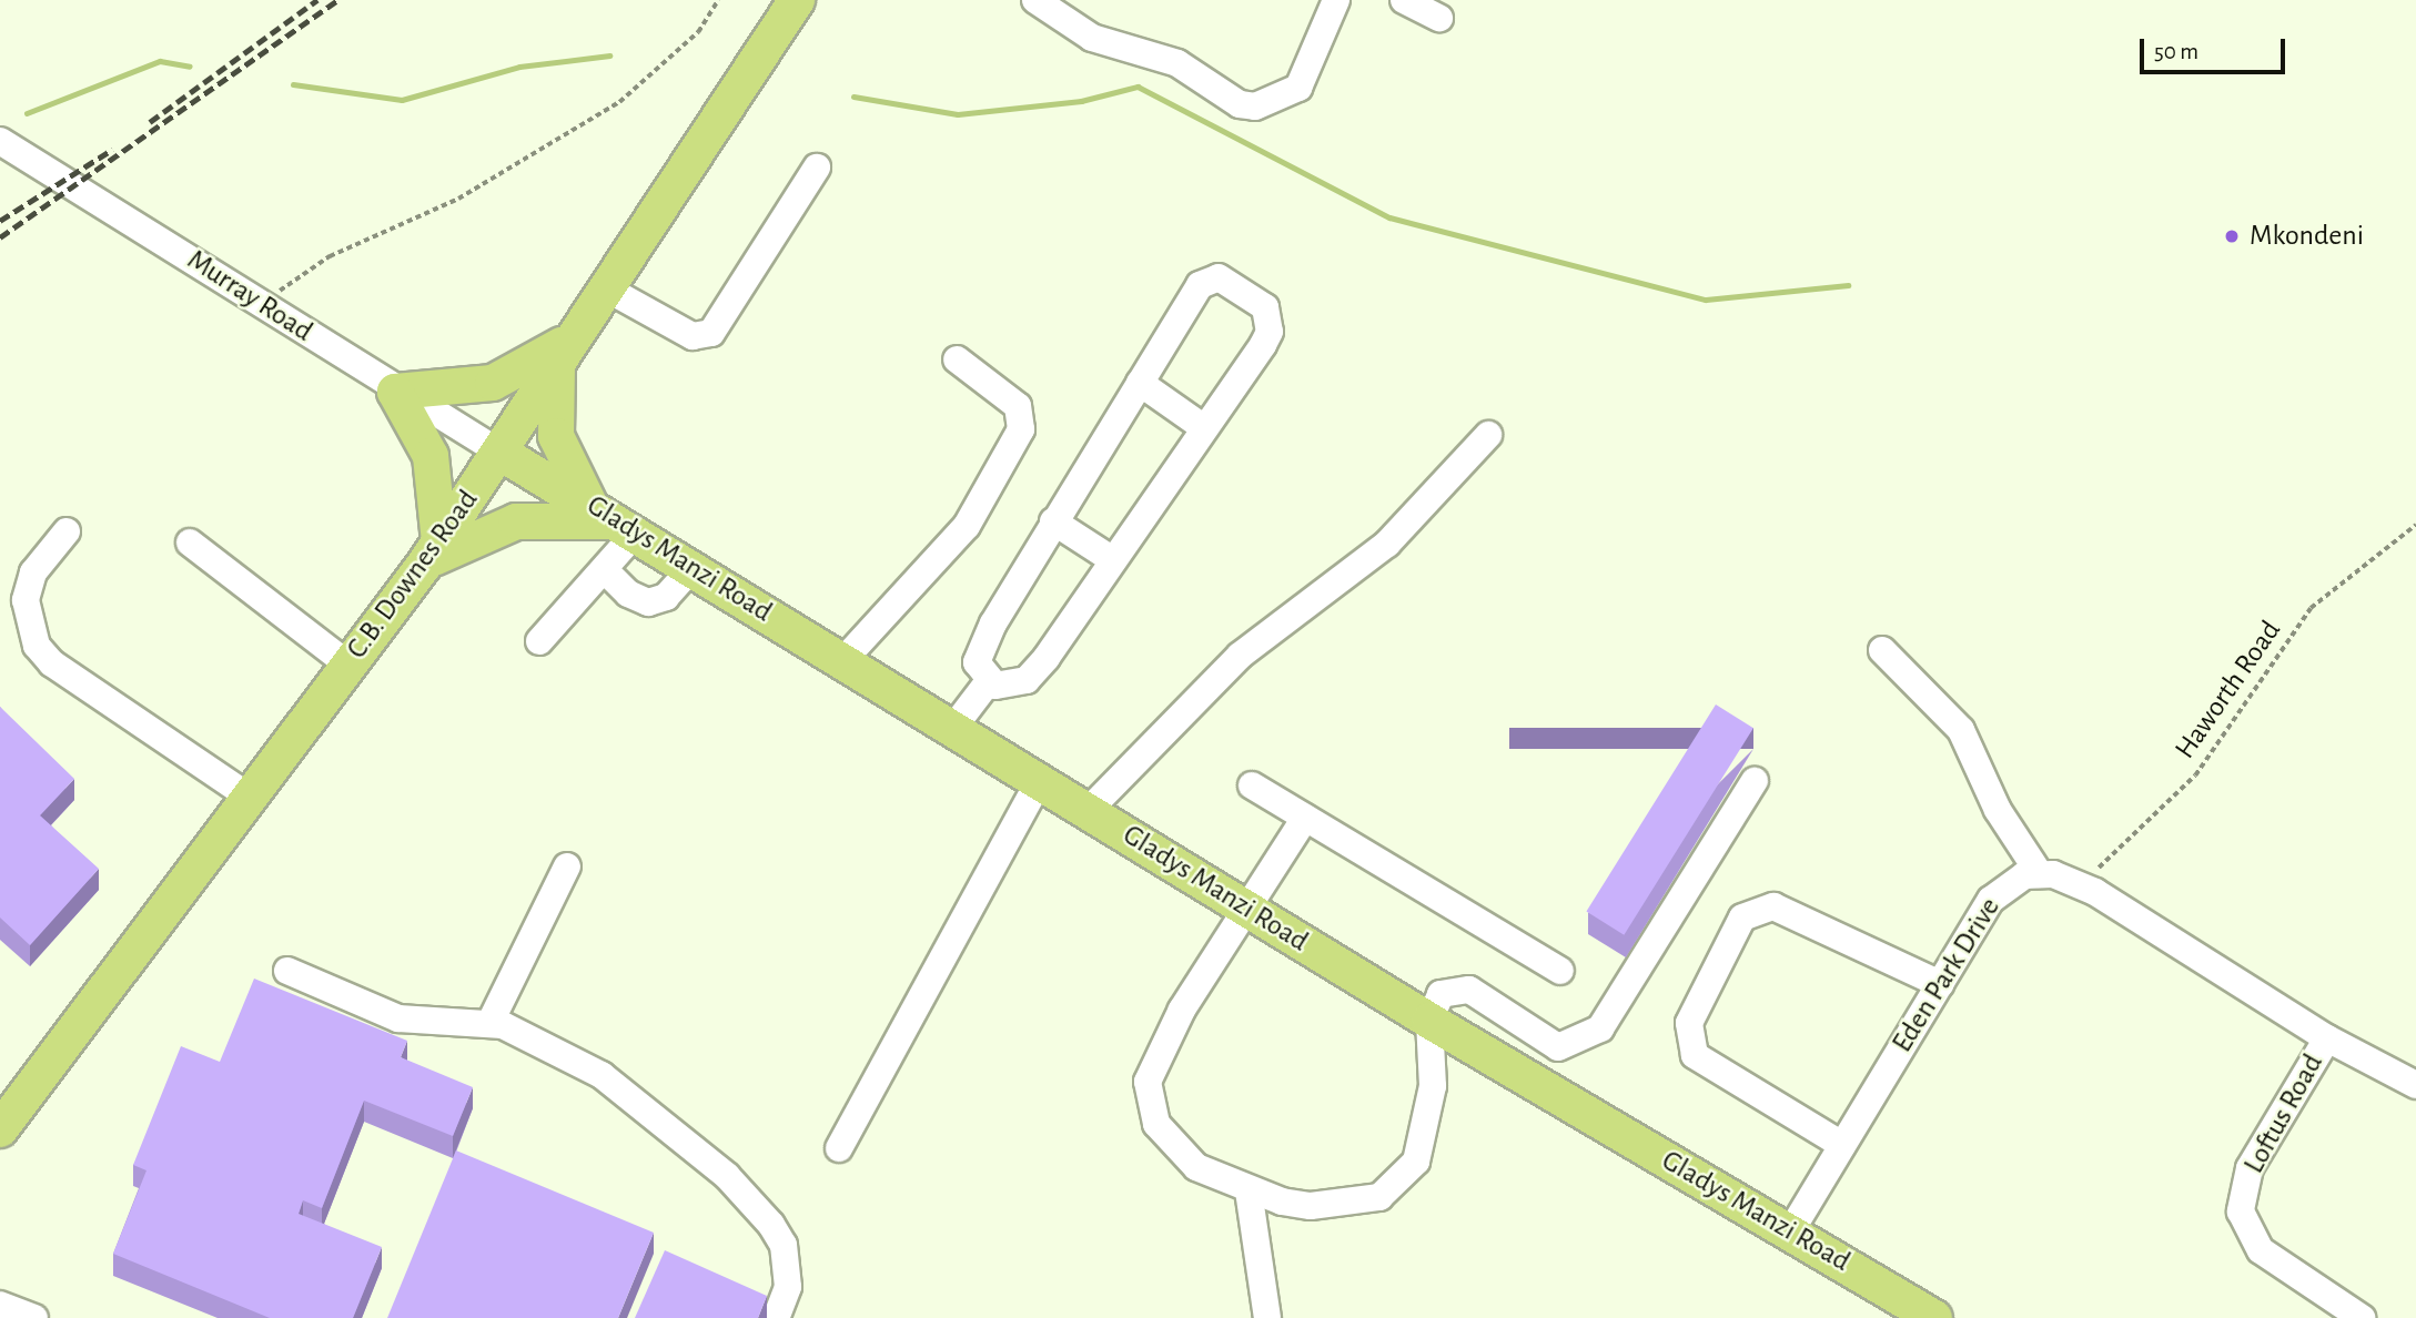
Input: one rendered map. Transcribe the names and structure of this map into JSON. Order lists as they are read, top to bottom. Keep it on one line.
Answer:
{"streets":{"main road":["Gladys Manzi Road","C.B. Downes Road"],"street":["Murray Road","Eden Park Drive","Loftus Road"],"path":["Haworth Road"]},"crossings":[["Murray Road","Gladys Manzi Road"],["Murray Road","C.B. Downes Road"],["Gladys Manzi Road","C.B. Downes Road"],["Gladys Manzi Road","Eden Park Drive"]],"places":["Mkondeni"],"scale_bar":"50 m"}
